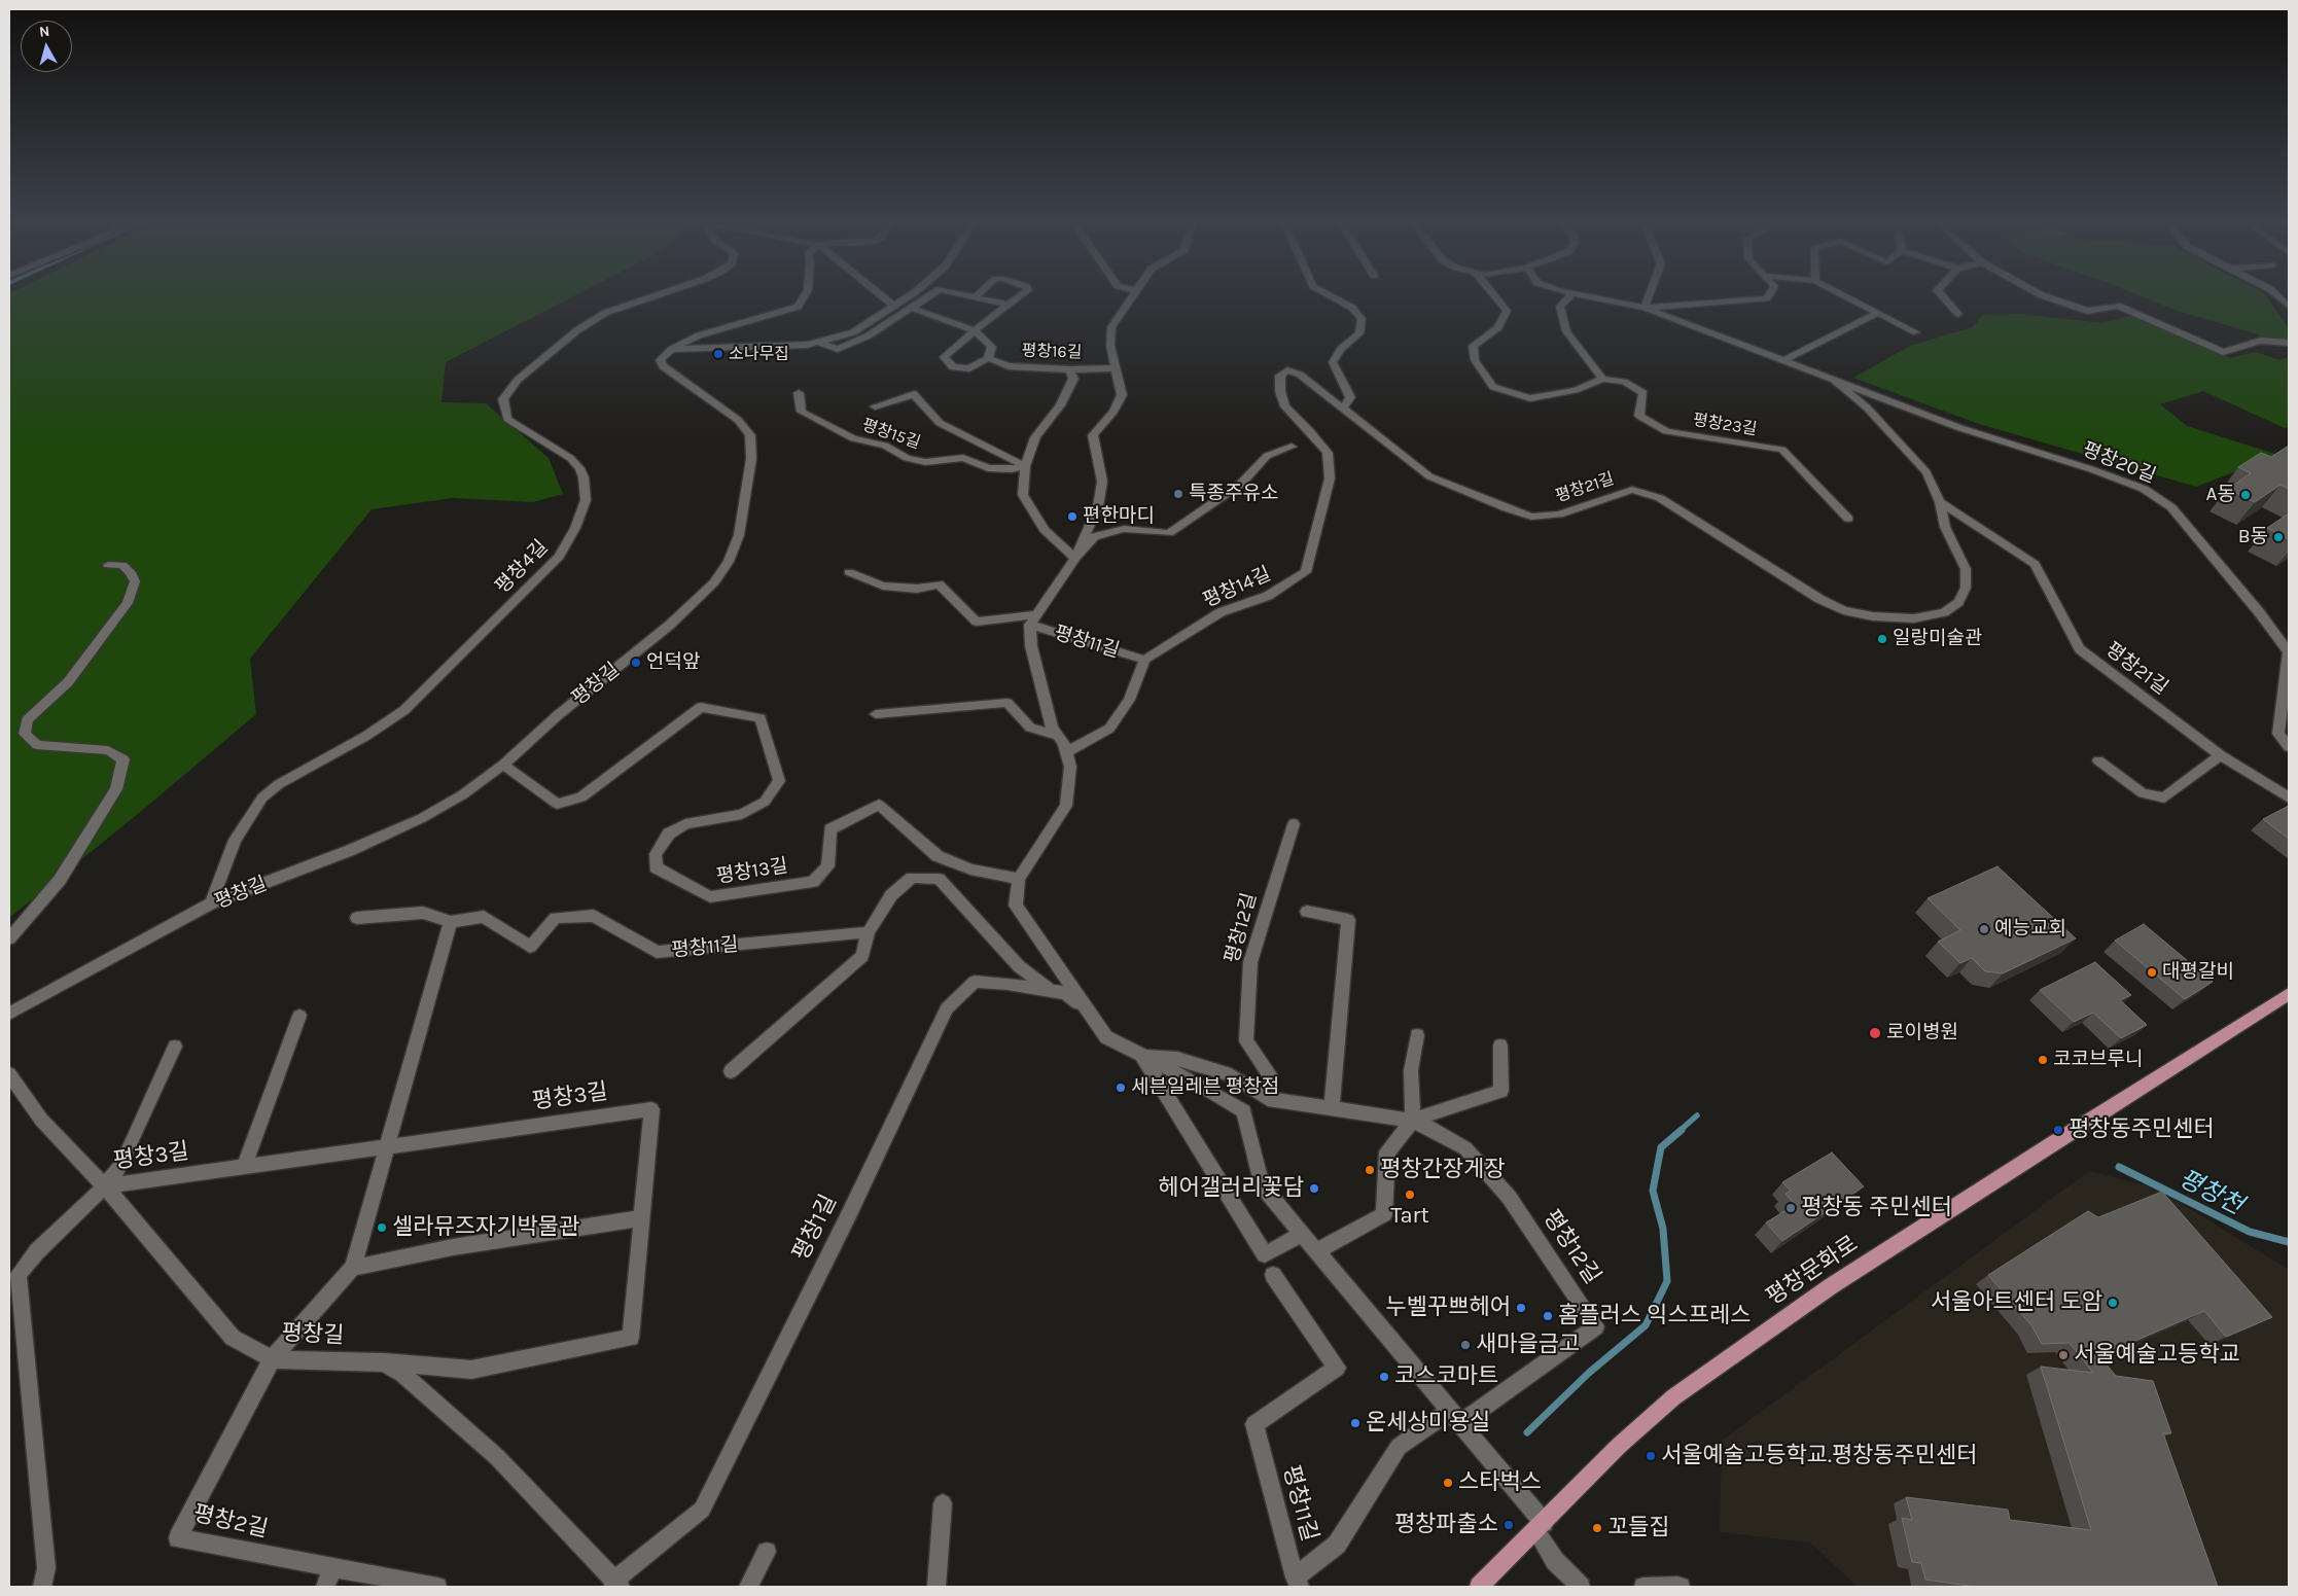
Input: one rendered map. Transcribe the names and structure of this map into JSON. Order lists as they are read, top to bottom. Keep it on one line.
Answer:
{"streets":{"main road":["평창문화로"],"street":["평창16길","평창23길","평창15길","평창20길","평창21길","평창4길","평창14길","평창11길","평창길","평창13길","평창12길","평창3길","평창1길","평창2길"]},"crossings":[["평창16길","평창11길"],["평창20길","평창21길"],["평창21길","평창14길"],["평창4길","평창길"],["평창14길","평창11길"],["평창11길","평창13길"],["평창11길","평창12길"],["평창11길","평창1길"],["평창11길","평창문화로"],["평창길","평창13길"],["평창길","평창3길"],["평창길","평창2길"]],"water":["평창천"],"places":["소나무집","특종주유소","A동","편한마디","B동","일랑미술관","언덕앞","예능교회","대평갈비","로이병원","코코브루니","세븐일레븐 평창점","평창동주민센터","평창간장게장","헤어갤러리꽃담","Tart","평창동 주민센터","셀라뮤즈자기박물관","서울아트센터 도암","누벨꾸쁘헤어","홈플러스 익스프레스","새마을금고","서울예술고등학교","코스코마트","온세상미용실","서울예술고등학교.평창동주민센터","스타벅스","평창파출소","꼬들집"],"north":"top"}
